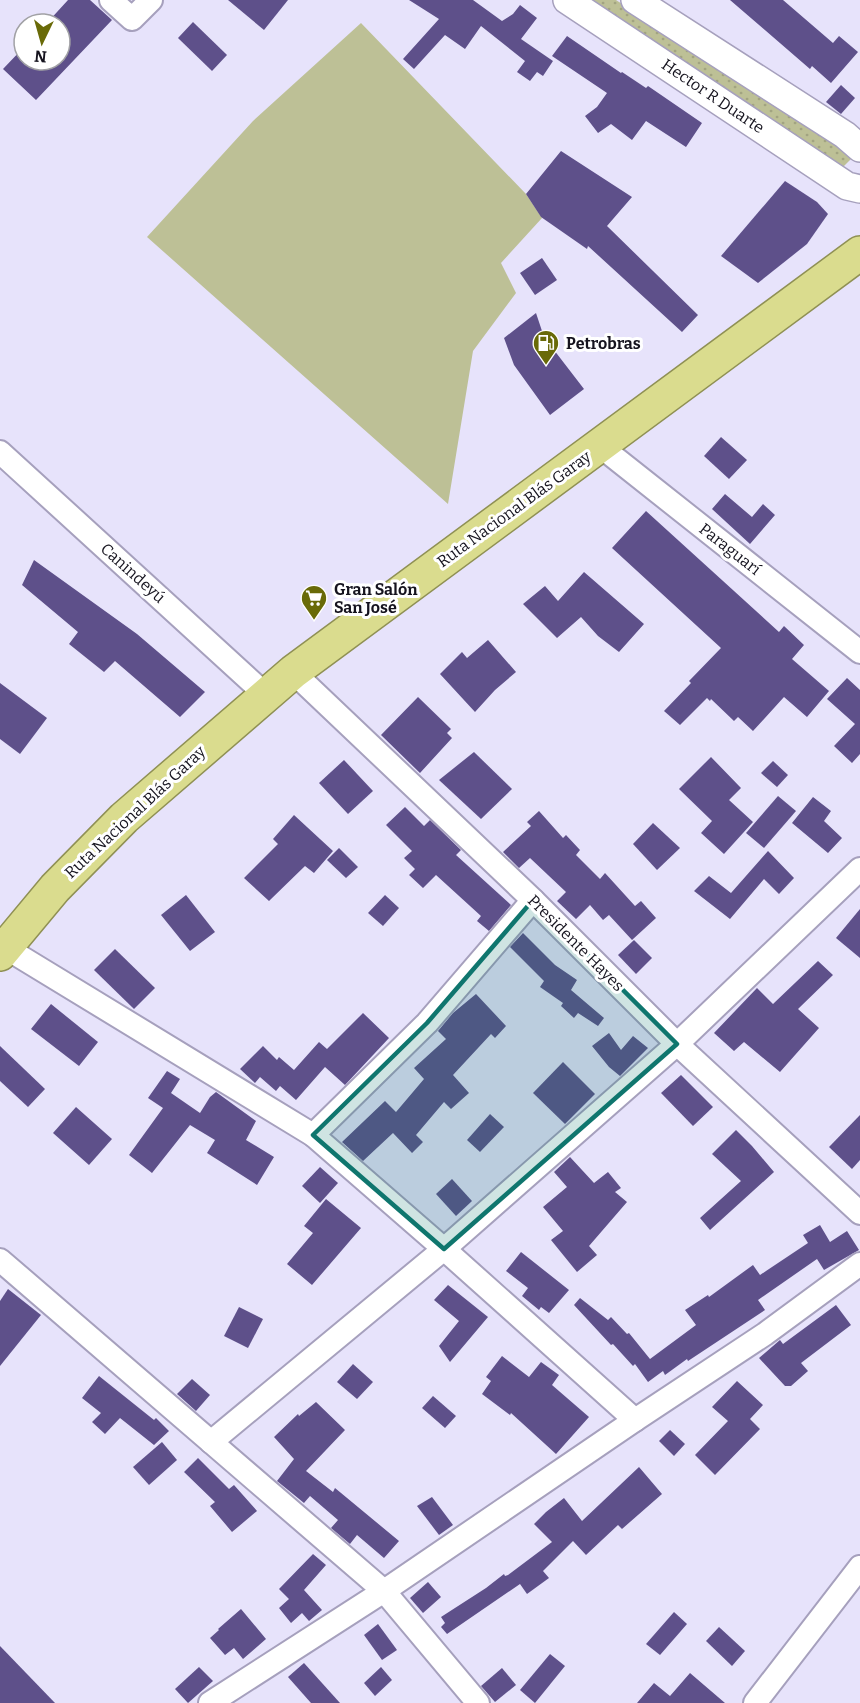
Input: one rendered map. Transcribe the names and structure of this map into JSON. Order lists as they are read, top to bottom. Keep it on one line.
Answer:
{"streets":{"highway":["Ruta Nacional Blás Garay"],"street":["Hector R Duarte","Paraguarí","Canindeyú","Presidente Hayes"]},"crossings":[["Ruta Nacional Blás Garay","Paraguarí"],["Ruta Nacional Blás Garay","Canindeyú"],["Ruta Nacional Blás Garay","Presidente Hayes"]],"places":{"fuel station":["Petrobras"],"supermarket":["Gran Salón San José"]},"north":"bottom"}
